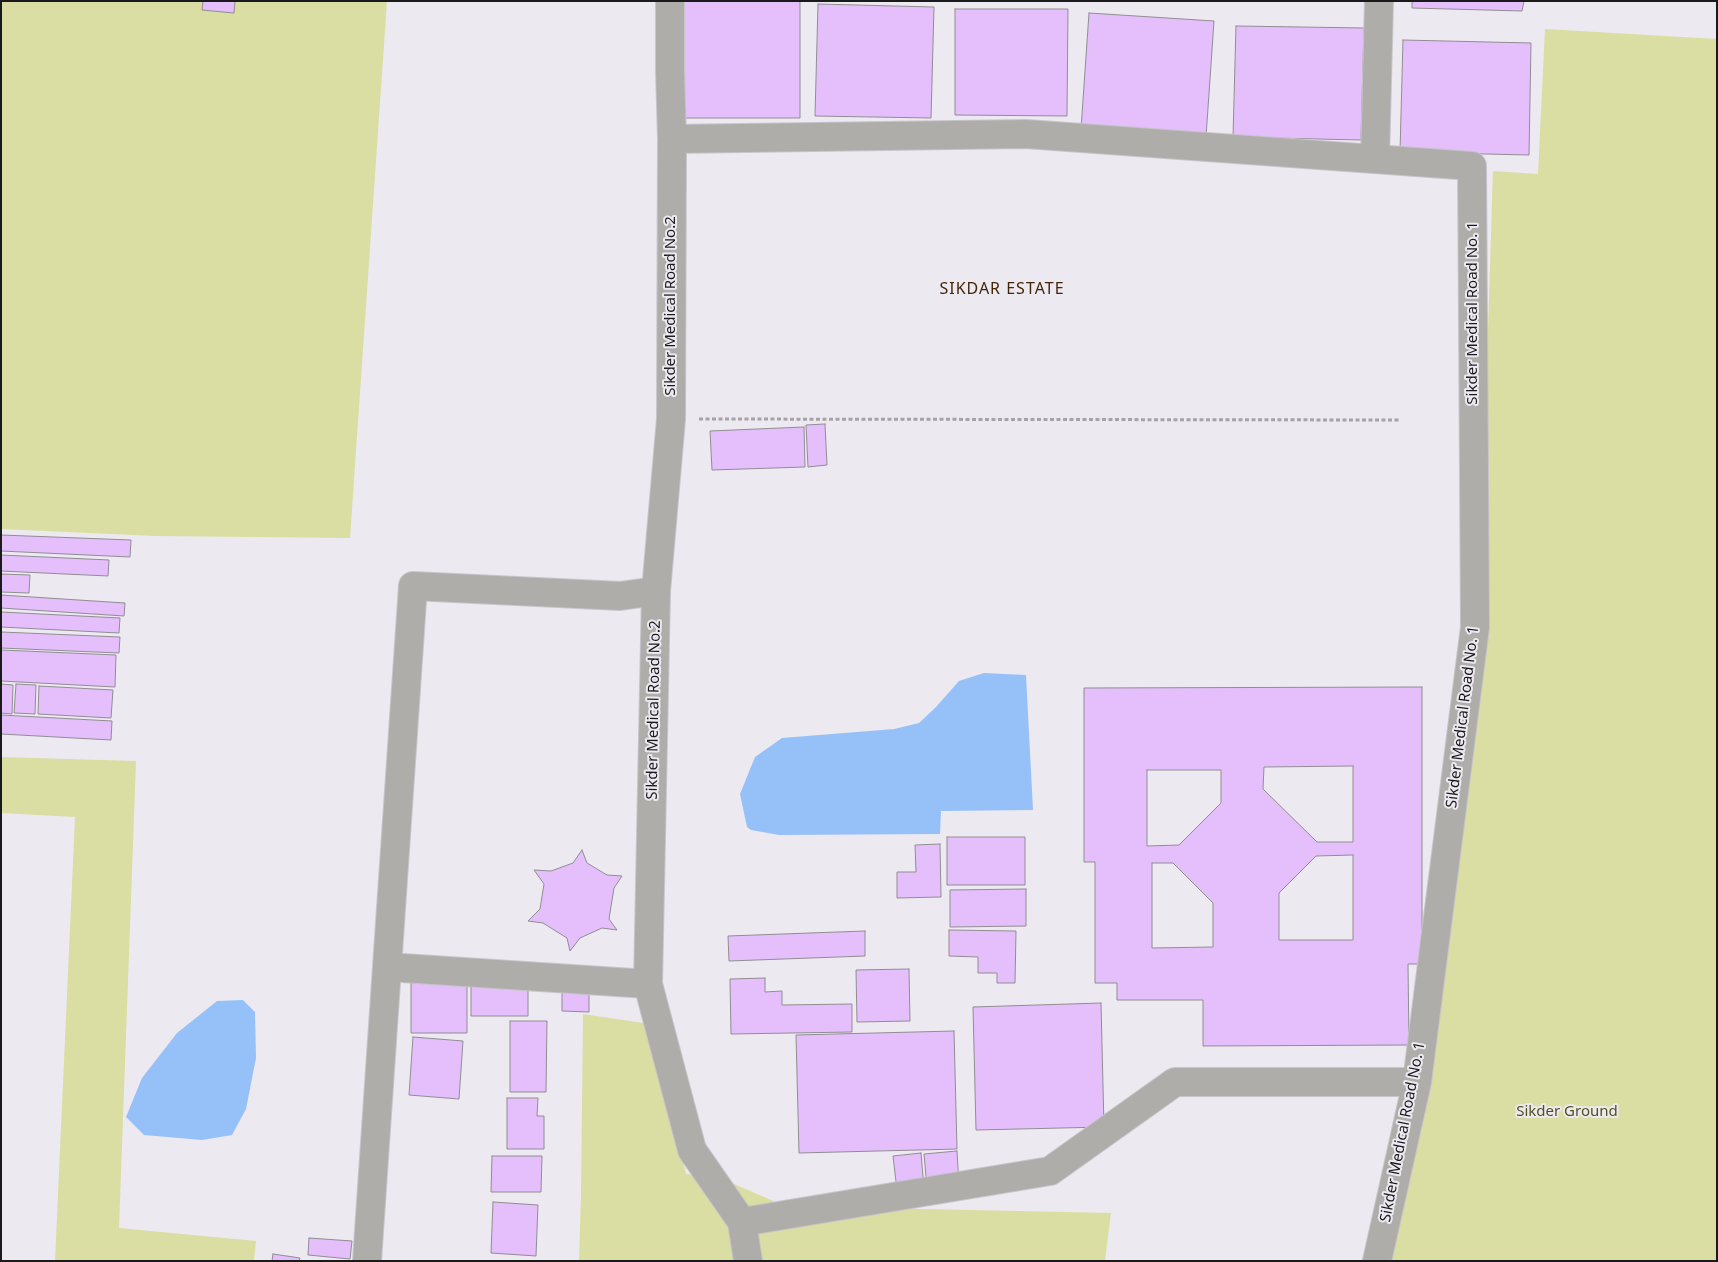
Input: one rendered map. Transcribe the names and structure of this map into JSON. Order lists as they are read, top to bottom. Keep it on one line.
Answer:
{"streets":{"street":["Sikder Medical Road No.2","Sikder Medical Road No. 1"]},"districts":["SIKDAR ESTATE"],"parks":["Sikder Ground"]}
